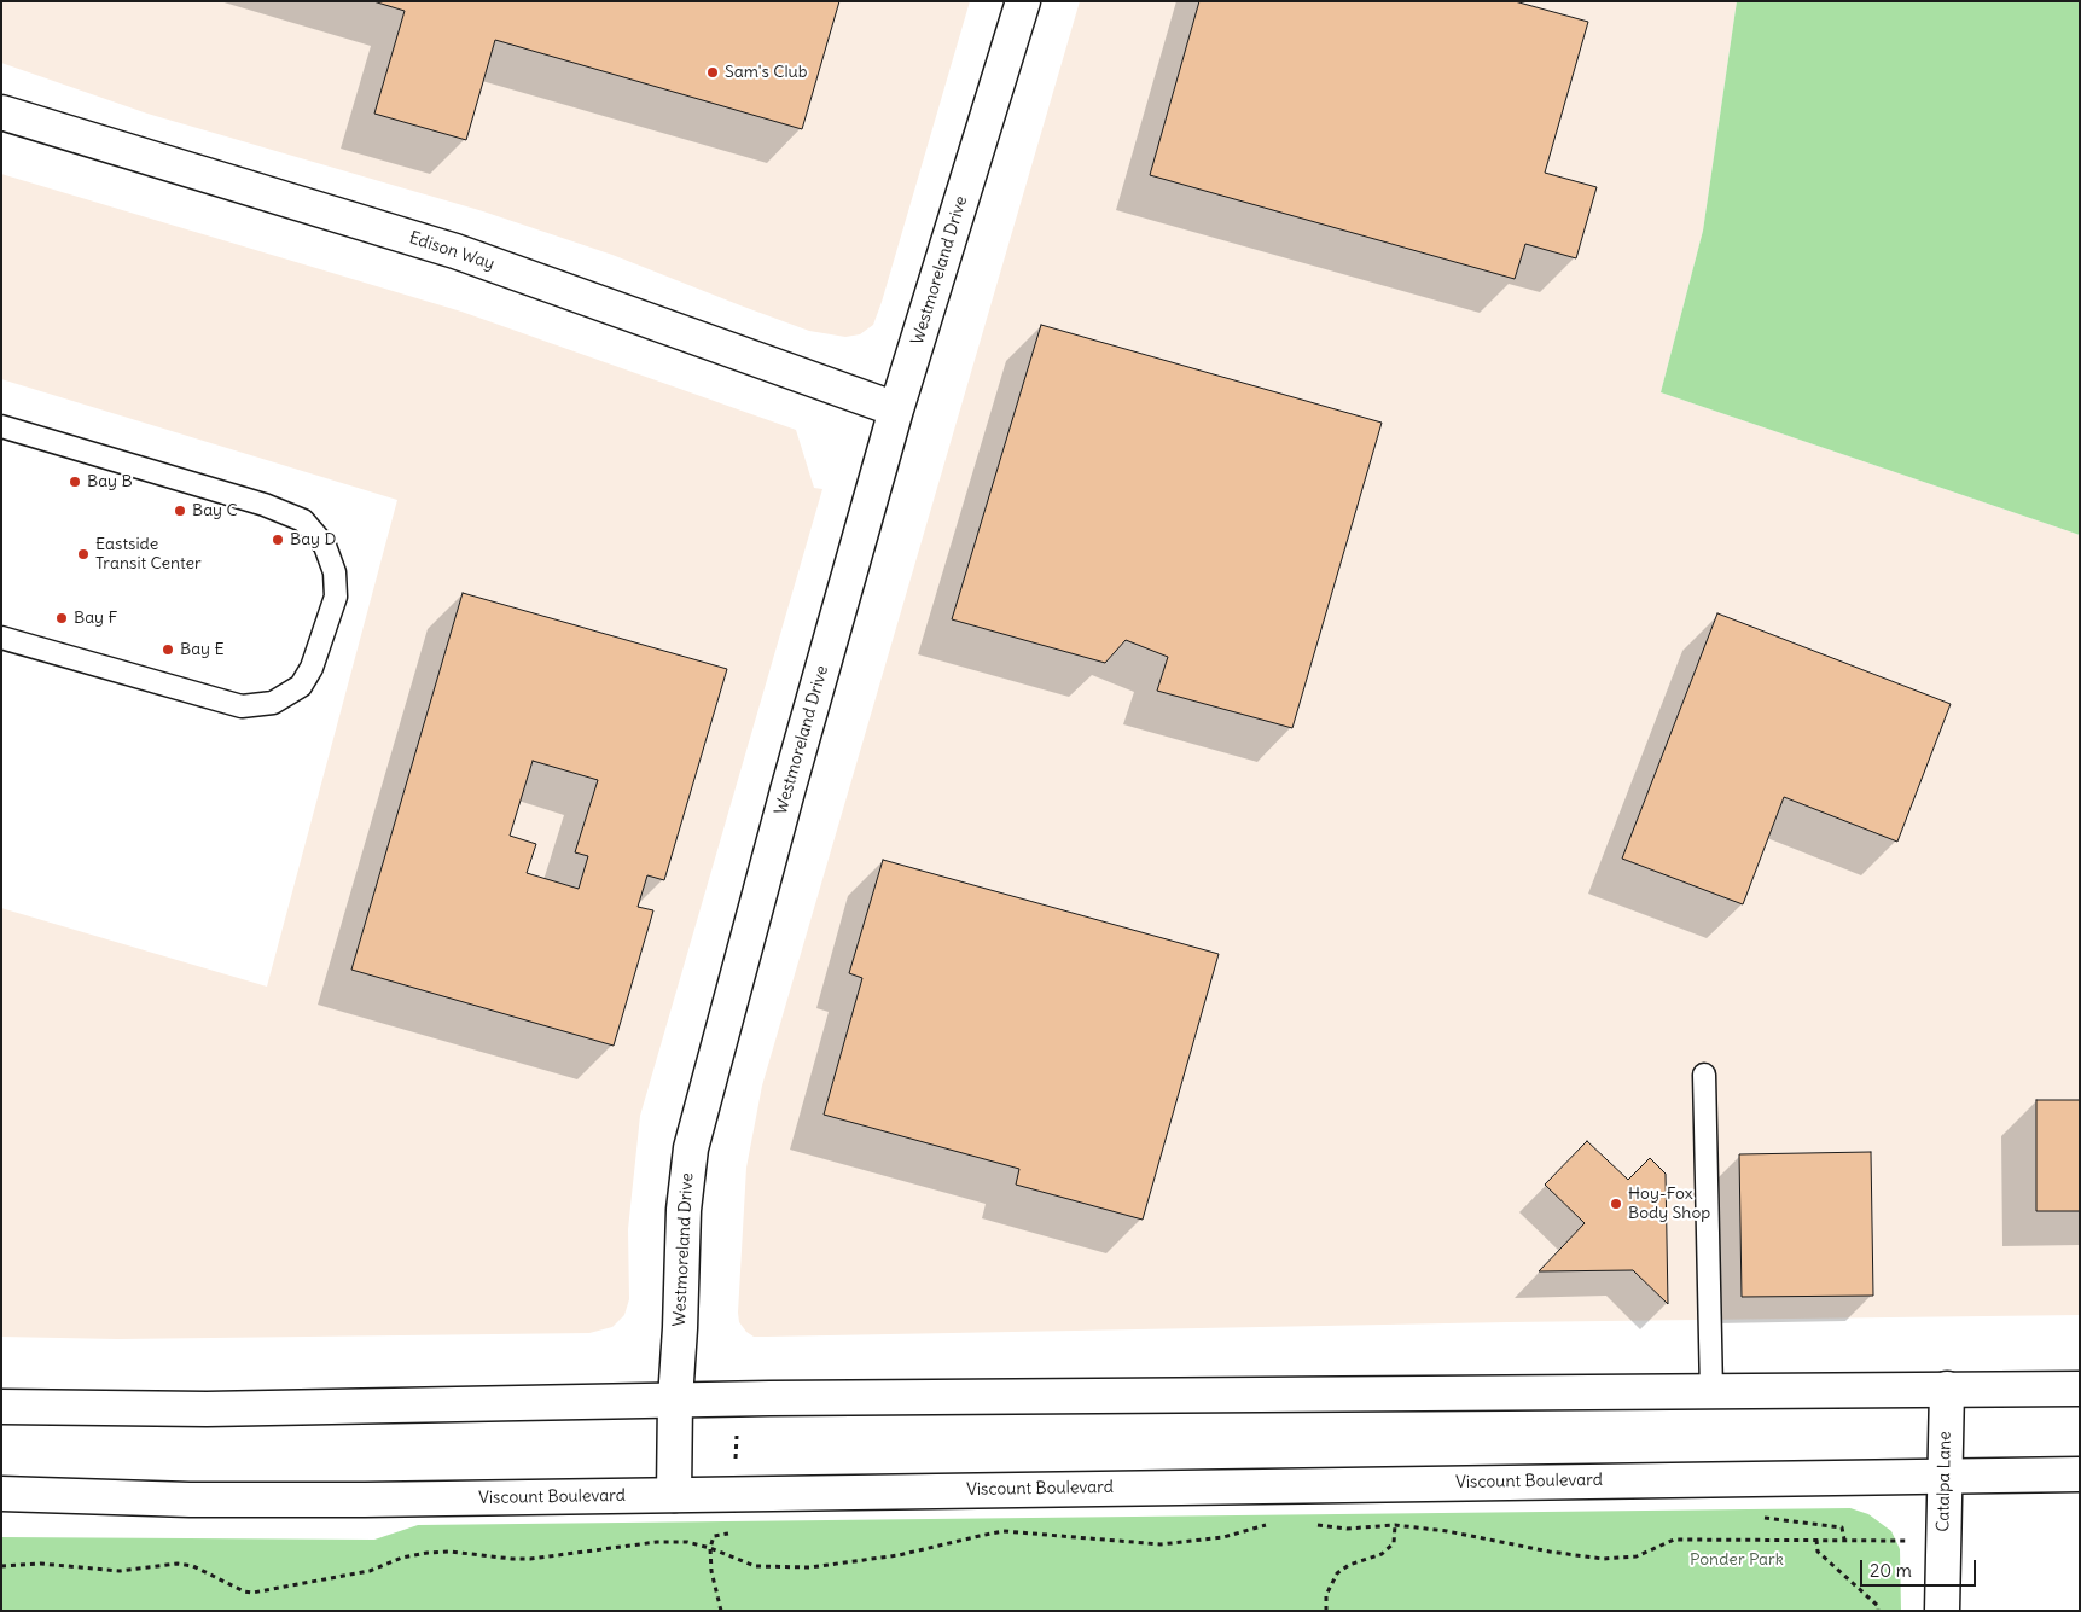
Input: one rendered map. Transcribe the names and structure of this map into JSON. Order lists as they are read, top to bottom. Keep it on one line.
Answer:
{"streets":{"main road":["Edison Way","Westmoreland Drive","Viscount Boulevard","Catalpa Lane"]},"crossings":[["Edison Way","Westmoreland Drive"],["Westmoreland Drive","Viscount Boulevard"],["Viscount Boulevard","Catalpa Lane"]],"parks":["Ponder Park"],"places":["Sam's Club","Bay B","Bay C","Bay D","Eastside Transit Center","Bay F","Bay E","Hoy-Fox Body Shop"],"scale_bar":"20 m"}
